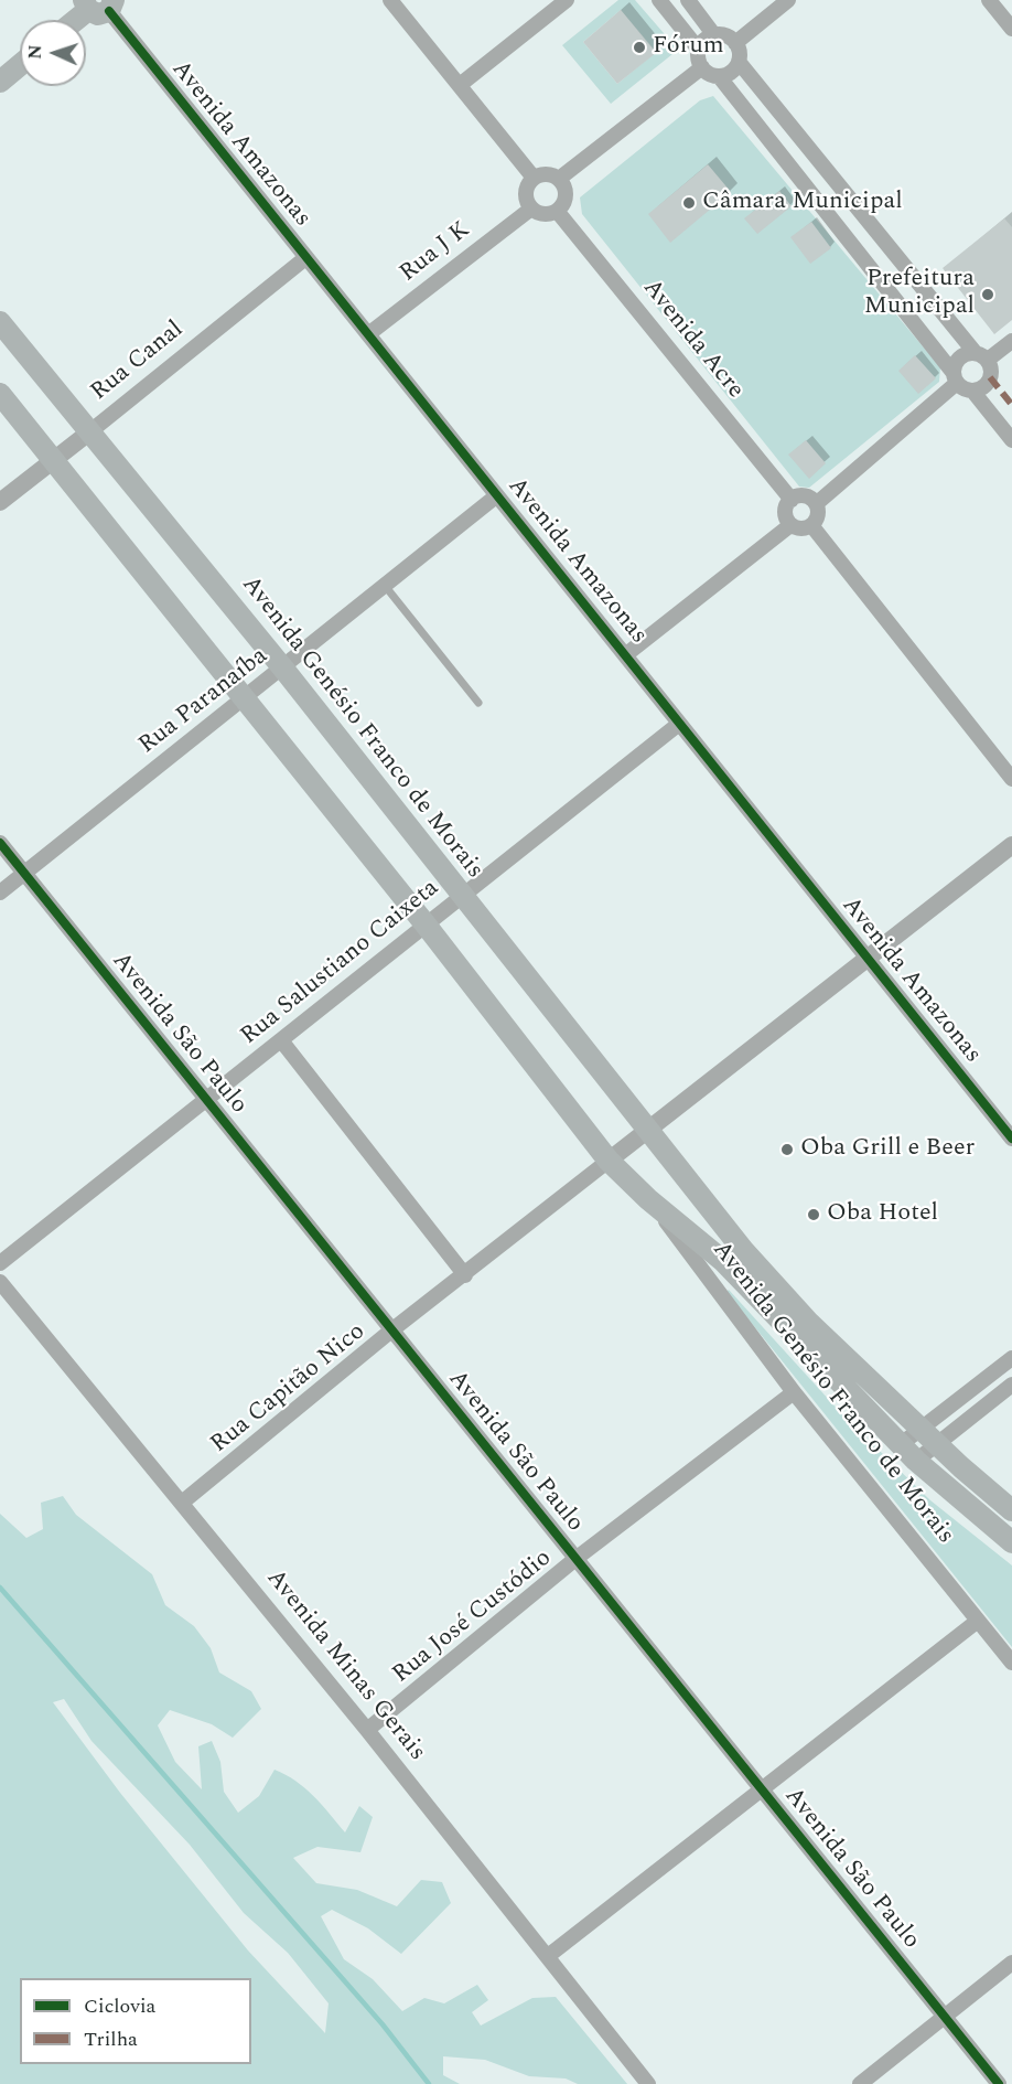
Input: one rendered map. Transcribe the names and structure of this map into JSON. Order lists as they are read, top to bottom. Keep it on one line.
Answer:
{"streets":{"main road":["Avenida Genésio Franco de Morais"],"street":["Avenida Amazonas","Rua J K","Avenida Acre","Rua Canal","Rua Paranaíba","Rua Salustiano Caixeta","Avenida São Paulo","Rua Capitão Nico","Rua José Custódio","Avenida Minas Gerais"]},"crossings":[["Avenida Amazonas","Rua J K"],["Avenida Amazonas","Rua Canal"],["Avenida Amazonas","Rua Paranaíba"],["Avenida Amazonas","Rua Salustiano Caixeta"],["Rua J K","Avenida Acre"],["Rua Canal","Avenida Genésio Franco de Morais"],["Rua Paranaíba","Avenida Genésio Franco de Morais"],["Rua Paranaíba","Avenida São Paulo"],["Avenida Genésio Franco de Morais","Rua Salustiano Caixeta"],["Avenida Genésio Franco de Morais","Rua Capitão Nico"],["Avenida Genésio Franco de Morais","Rua José Custódio"],["Rua Salustiano Caixeta","Avenida São Paulo"],["Avenida São Paulo","Rua Capitão Nico"],["Avenida São Paulo","Rua José Custódio"],["Rua Capitão Nico","Avenida Minas Gerais"],["Rua José Custódio","Avenida Minas Gerais"]],"places":["Fórum","Câmara Municipal","Prefeitura Municipal","Oba Grill e Beer","Oba Hotel"],"legend":["Ciclovia","Trilha"],"north":"left"}
